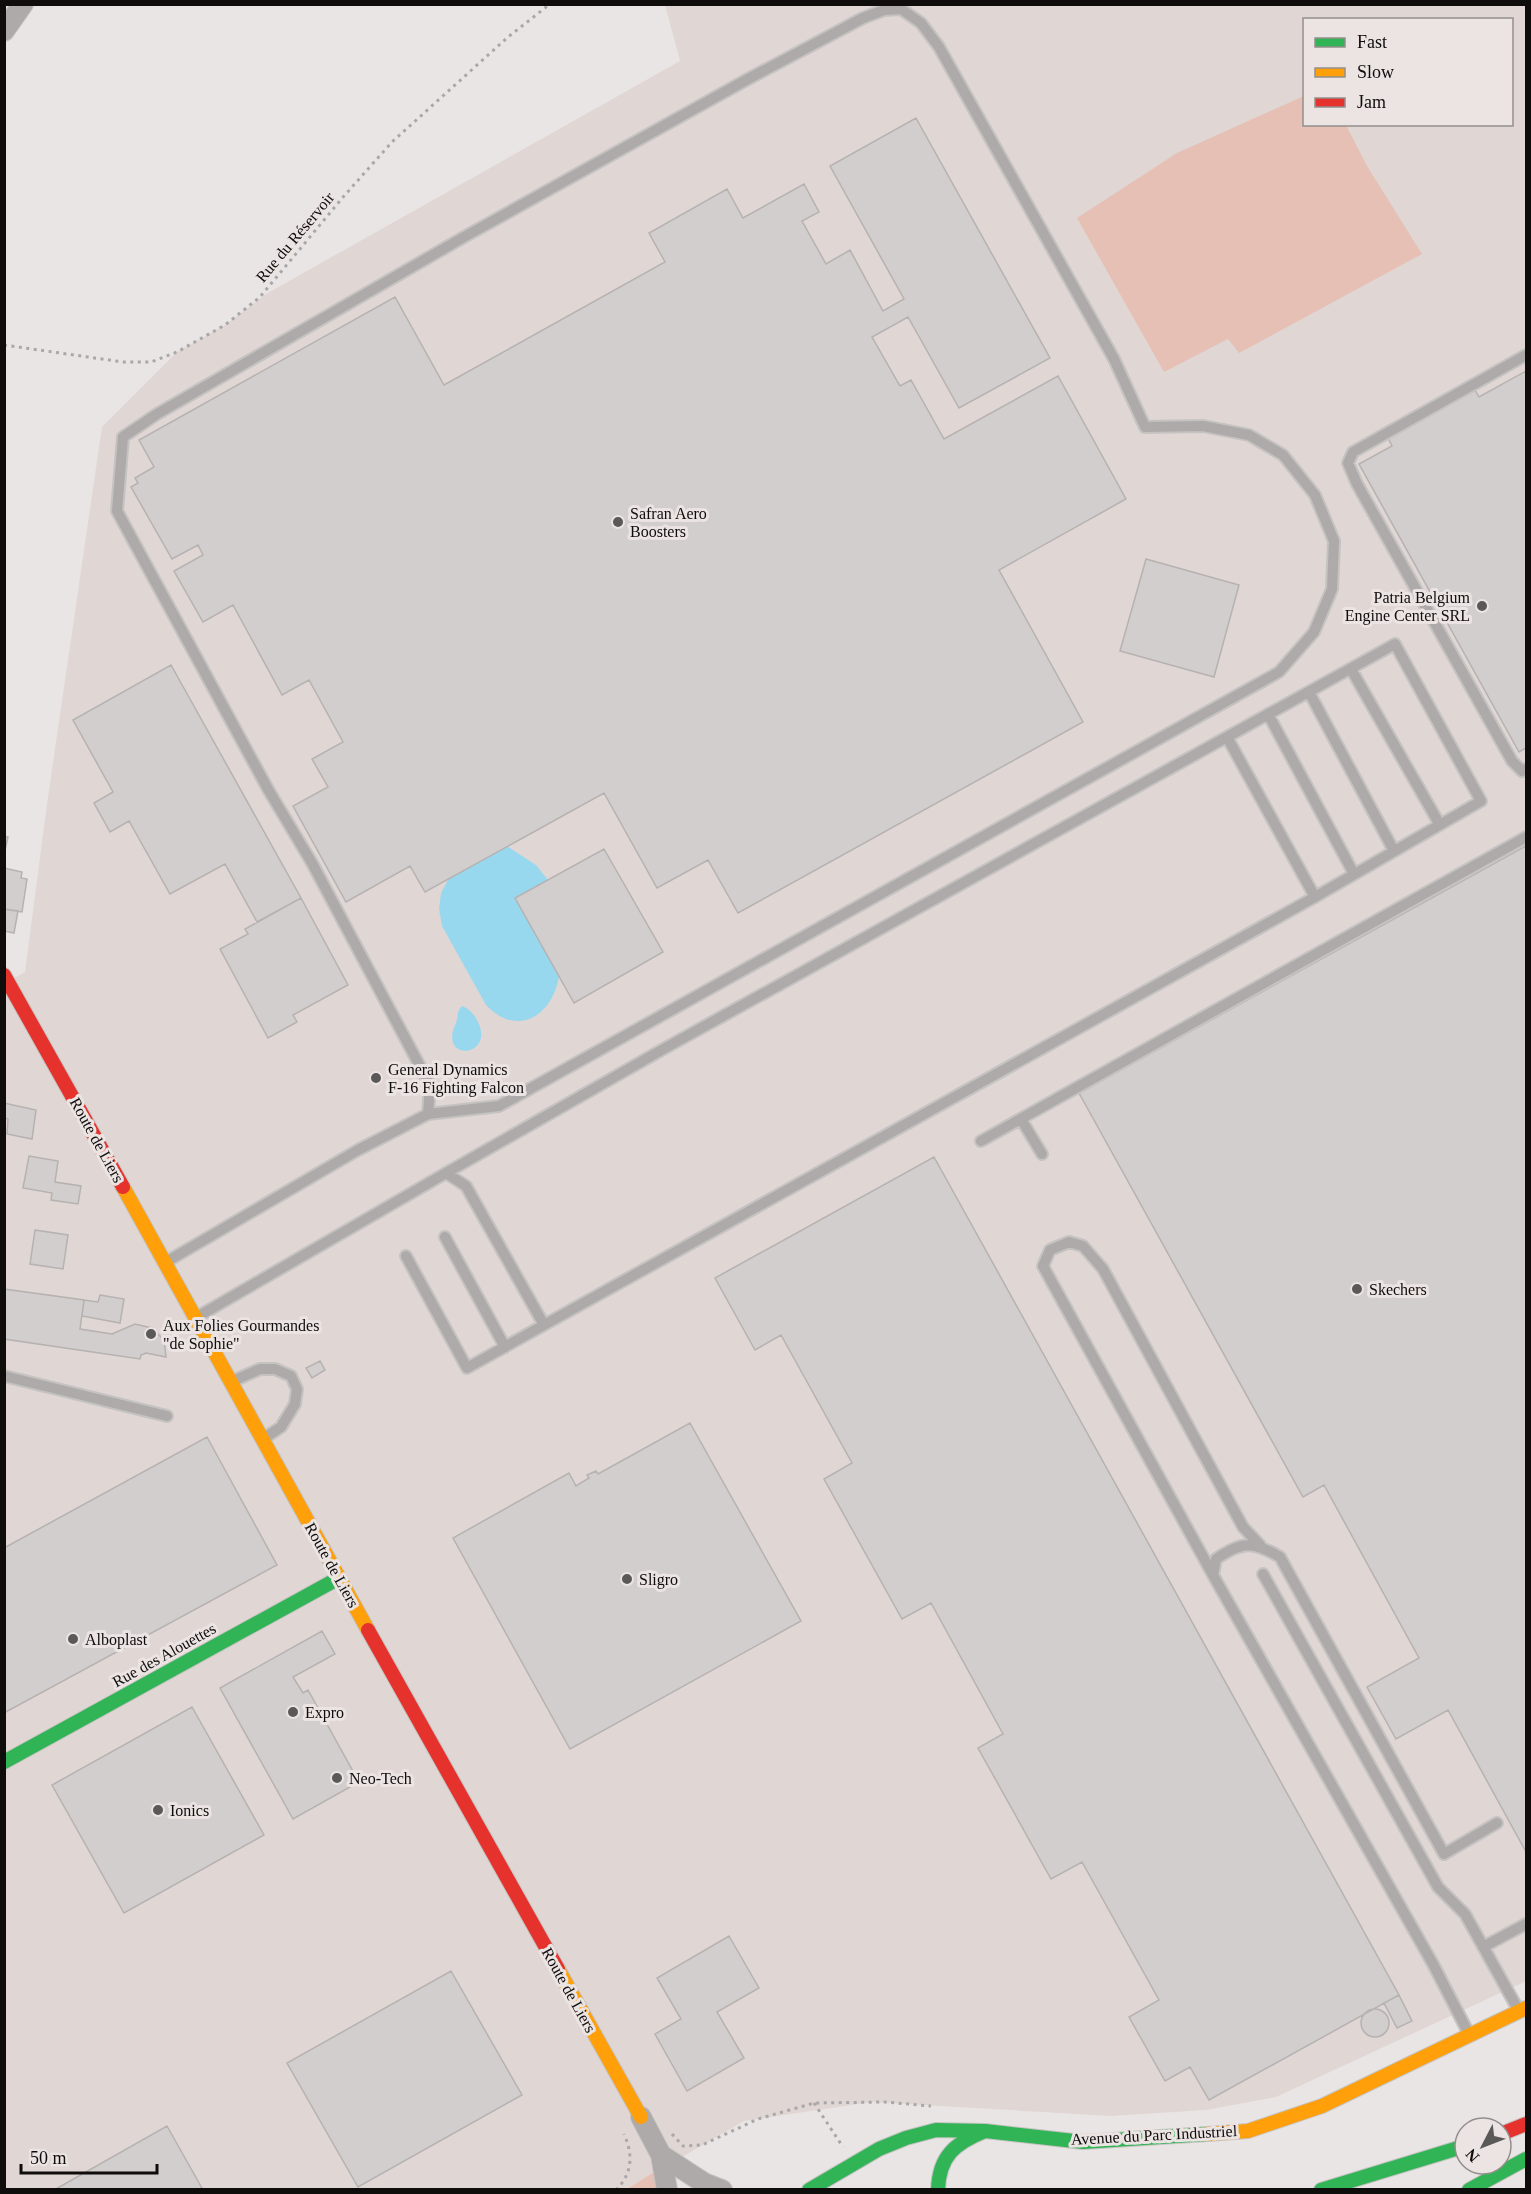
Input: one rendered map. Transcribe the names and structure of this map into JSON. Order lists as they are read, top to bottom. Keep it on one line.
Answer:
{"streets":{"main road":["Route de Liers","Rue des Alouettes","Avenue du Parc Industriel"],"path":["Rue du Réservoir"]},"crossings":[["Route de Liers","Rue des Alouettes"]],"places":["Safran Aero Boosters","Patria Belgium Engine Center SRL","General Dynamics F-16 Fighting Falcon","Skechers","Aux Folies Gourmandes \"de Sophie\"","Sligro","Alboplast","Expro","Neo-Tech","Ionics"],"legend":["Fast","Slow","Jam"],"scale_bar":"50 m","north":"bottom left"}
